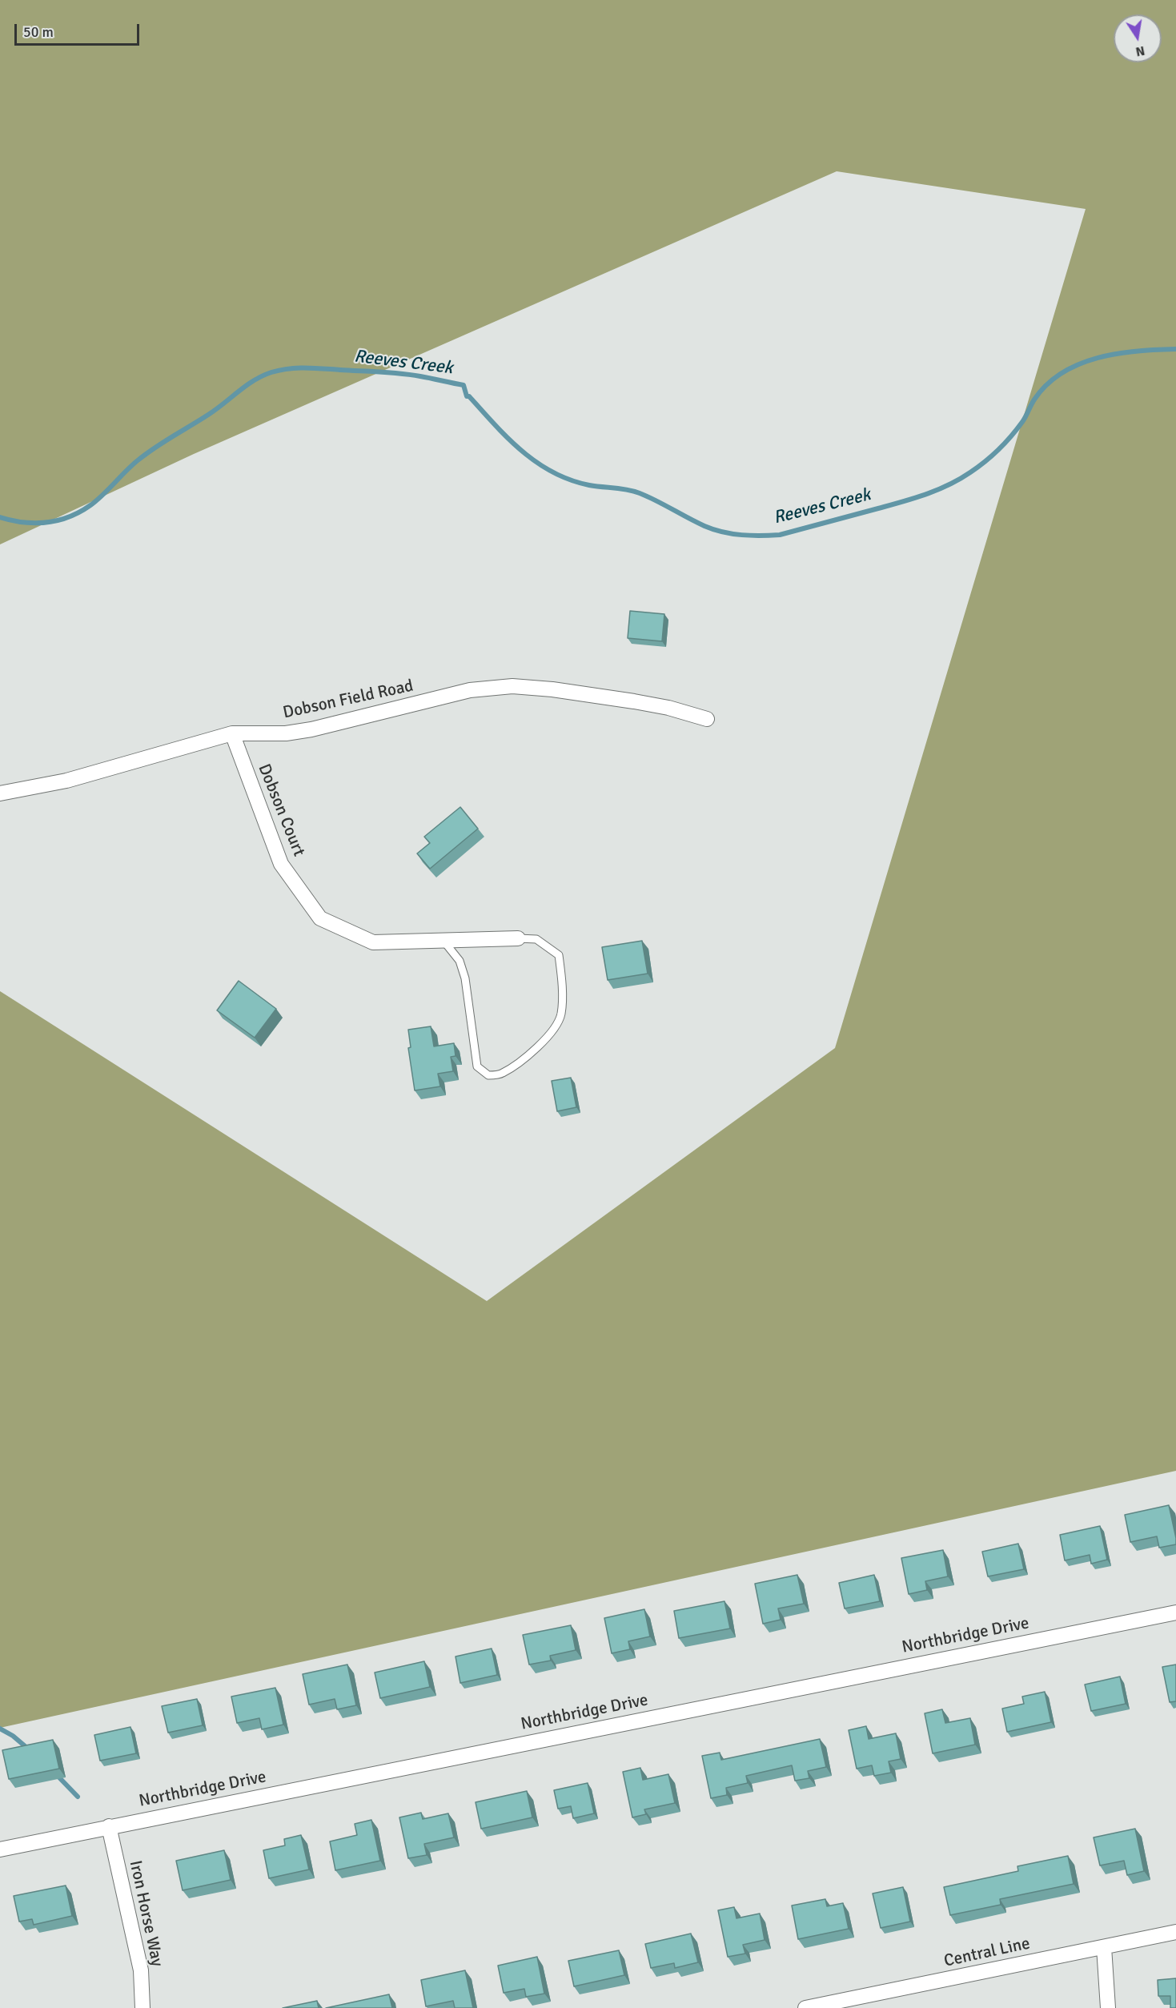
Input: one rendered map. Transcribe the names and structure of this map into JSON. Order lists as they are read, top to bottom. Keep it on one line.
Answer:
{"streets":{"street":["Dobson Field Road","Dobson Court","Northbridge Drive","Iron Horse Way","Central Line"]},"crossings":[["Dobson Field Road","Dobson Court"],["Northbridge Drive","Iron Horse Way"]],"water":["Reeves Creek"],"scale_bar":"50 m","north":"bottom"}
